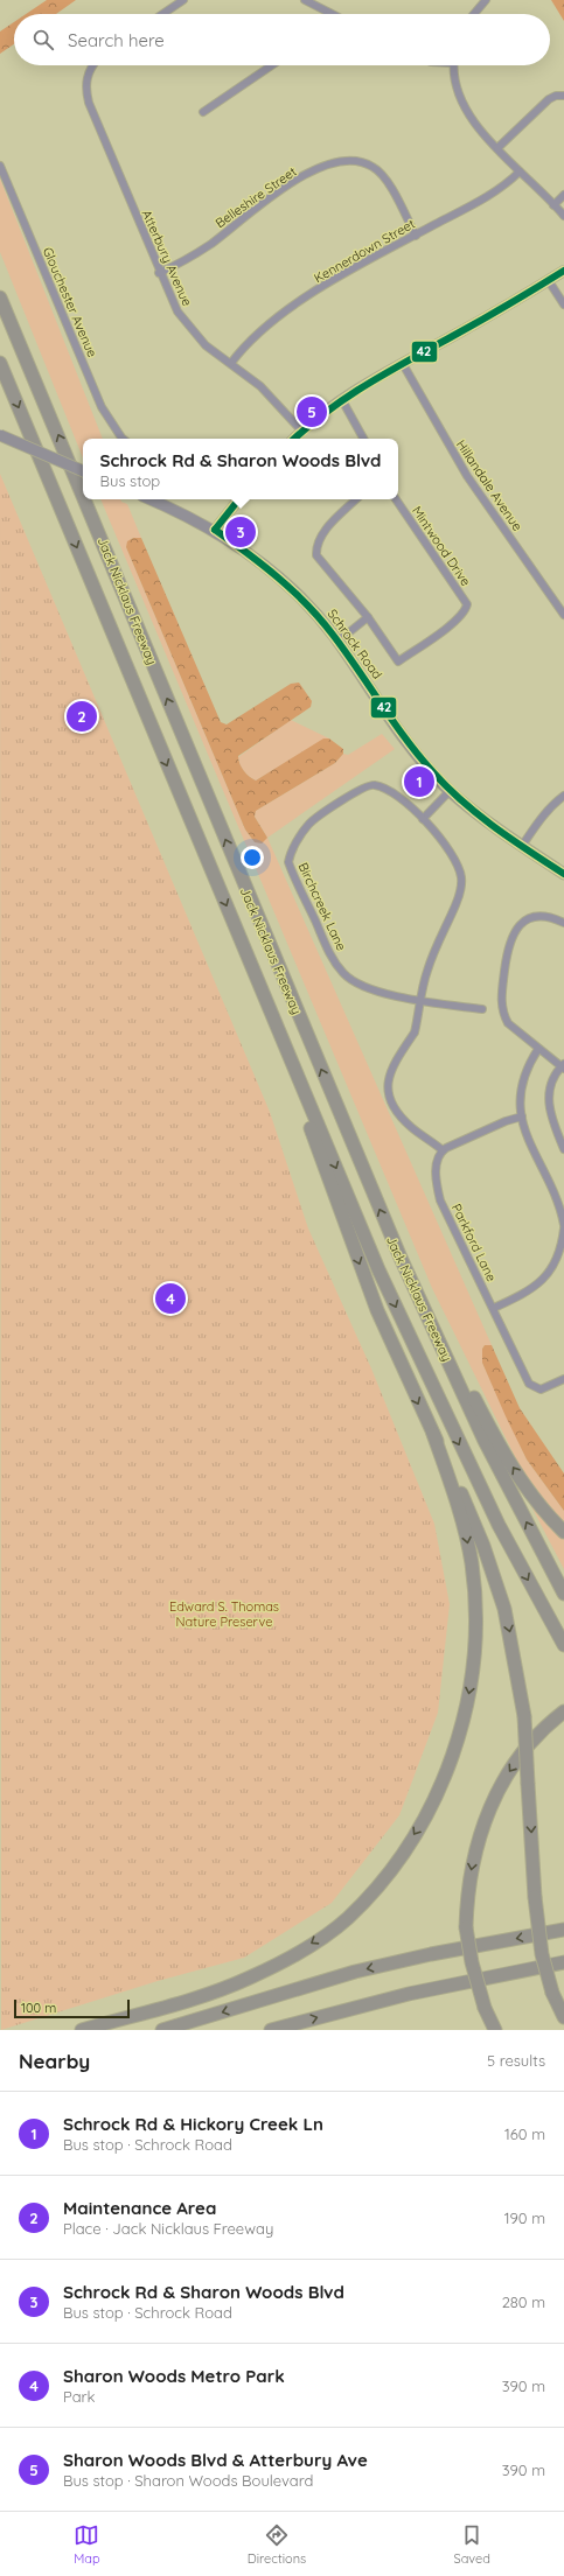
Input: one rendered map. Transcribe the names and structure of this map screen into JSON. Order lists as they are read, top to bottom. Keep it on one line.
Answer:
{"streets":{"highway":["Jack Nicklaus Freeway"],"main road":["Schrock Road"],"street":["Belleshire Street","Kennerdown Street","Atterbury Avenue","Glouchester Avenue","Hillandale Avenue","Mintwood Drive","Birchcreek Lane","Parkford Lane"]},"crossings":[["Belleshire Street","Kennerdown Street"],["Belleshire Street","Atterbury Avenue"],["Kennerdown Street","Atterbury Avenue"]],"parks":["Edward S. Thomas Nature Preserve"],"lines":["transit line 42"],"scale_bar":"100 m","page":{"search":"Search here","pins":["5","3","2","1","4"],"popup":["Schrock Rd & Sharon Woods Blvd","Bus stop"],"scale":"100 m","heading":["Nearby","5 results"],"list":[{"mark":"1","name":"Schrock Rd & Hickory Creek Ln","note":"Bus stop · Schrock Road","value":"160 m"},{"mark":"2","name":"Maintenance Area","note":"Place · Jack Nicklaus Freeway","value":"190 m"},{"mark":"3","name":"Schrock Rd & Sharon Woods Blvd","note":"Bus stop · Schrock Road","value":"280 m"},{"mark":"4","name":"Sharon Woods Metro Park","note":"Park","value":"390 m"},{"mark":"5","name":"Sharon Woods Blvd & Atterbury Ave","note":"Bus stop · Sharon Woods Boulevard","value":"390 m"}],"nav":["Map","Directions","Saved"]}}
